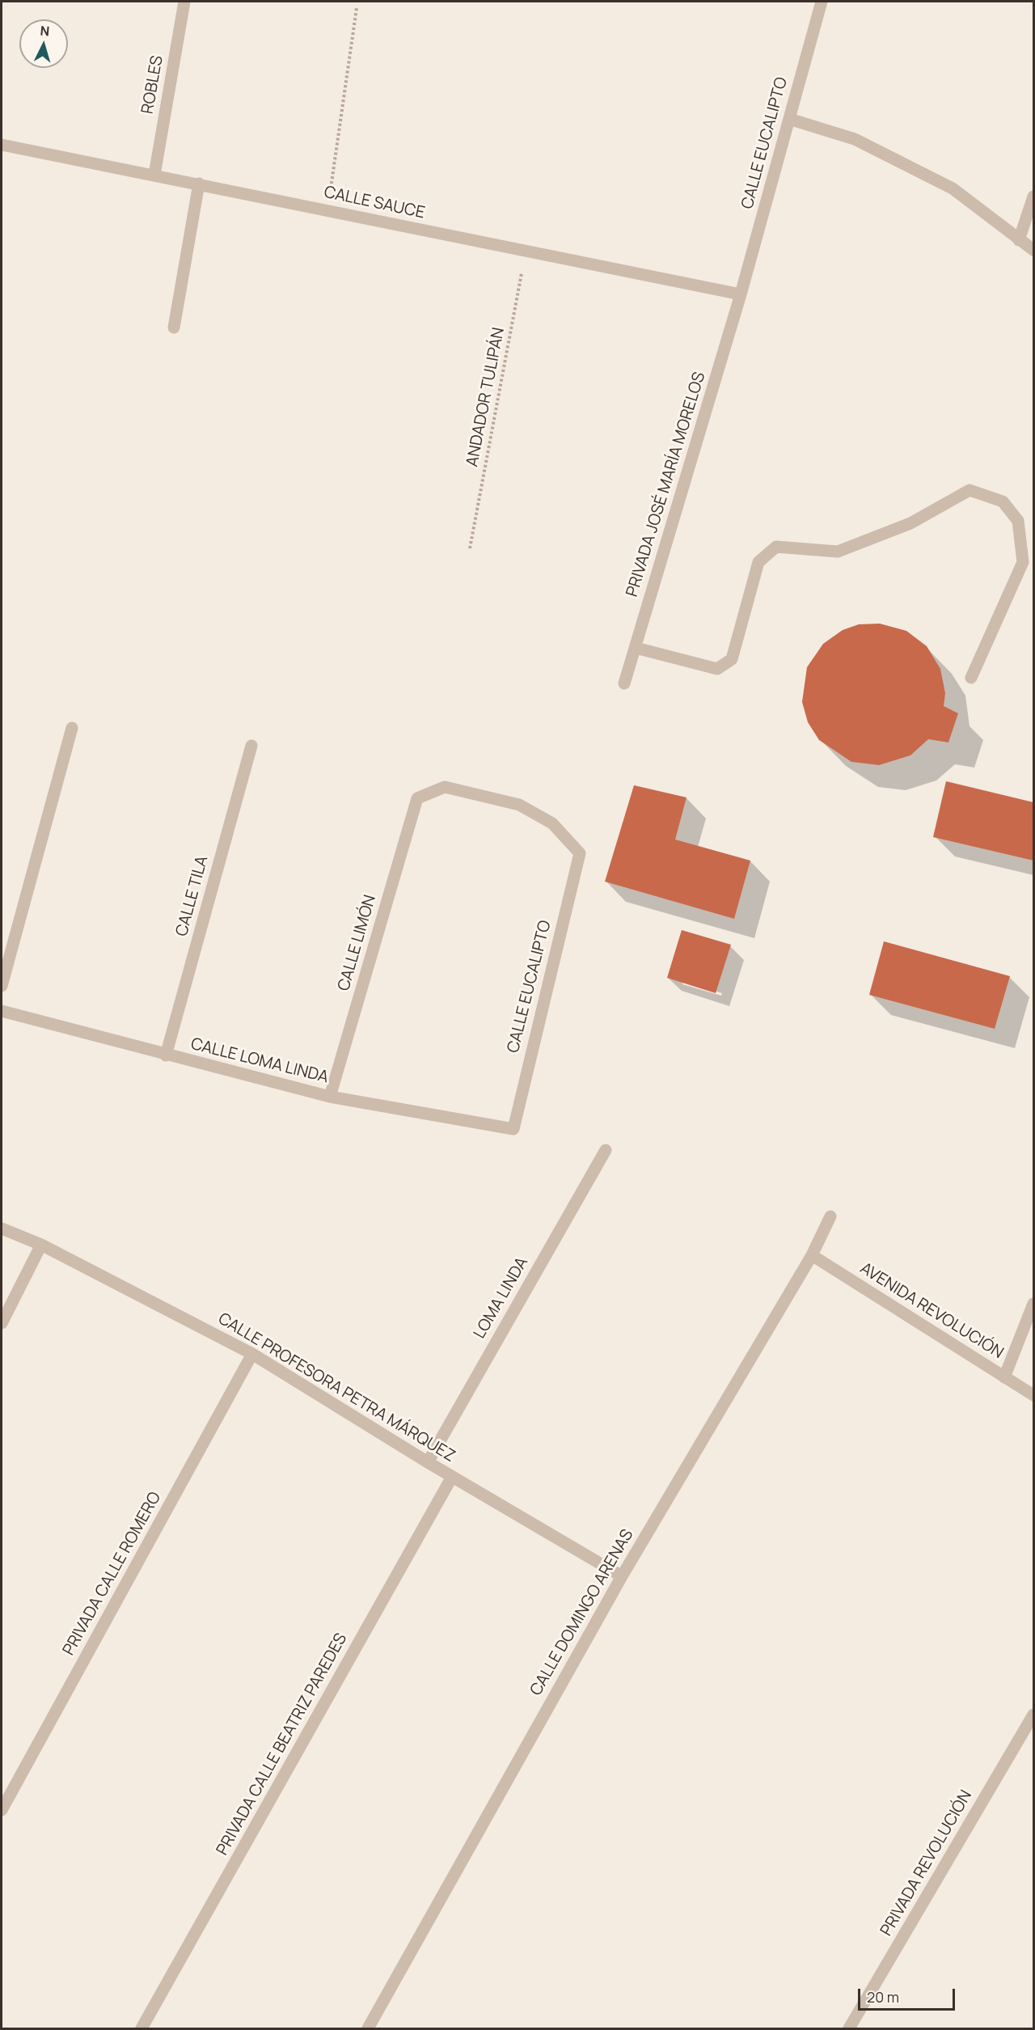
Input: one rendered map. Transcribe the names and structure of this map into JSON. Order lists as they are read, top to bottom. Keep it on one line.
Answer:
{"streets":{"street":["ROBLES","CALLE EUCALIPTO","CALLE SAUCE","PRIVADA JOSÉ MARÍA MORELOS","CALLE TILA","CALLE LIMÓN","CALLE LOMA LINDA","LOMA LINDA","AVENIDA REVOLUCIÓN","CALLE PROFESORA PETRA MÁRQUEZ","PRIVADA CALLE ROMERO","CALLE DOMINGO ARENAS","PRIVADA CALLE BEATRIZ PAREDES","PRIVADA REVOLUCIÓN"],"path":["ANDADOR TULIPÁN"]},"crossings":[["ROBLES","CALLE SAUCE"],["CALLE EUCALIPTO","CALLE SAUCE"],["CALLE EUCALIPTO","PRIVADA JOSÉ MARÍA MORELOS"],["CALLE EUCALIPTO","CALLE LIMÓN"],["CALLE EUCALIPTO","CALLE LOMA LINDA"],["CALLE SAUCE","ANDADOR TULIPÁN"],["CALLE SAUCE","PRIVADA JOSÉ MARÍA MORELOS"],["CALLE TILA","CALLE LOMA LINDA"],["CALLE LIMÓN","CALLE LOMA LINDA"],["LOMA LINDA","CALLE PROFESORA PETRA MÁRQUEZ"],["AVENIDA REVOLUCIÓN","CALLE DOMINGO ARENAS"],["CALLE PROFESORA PETRA MÁRQUEZ","PRIVADA CALLE ROMERO"],["CALLE PROFESORA PETRA MÁRQUEZ","CALLE DOMINGO ARENAS"],["CALLE PROFESORA PETRA MÁRQUEZ","PRIVADA CALLE BEATRIZ PAREDES"]],"scale_bar":"20 m","north":"top"}
